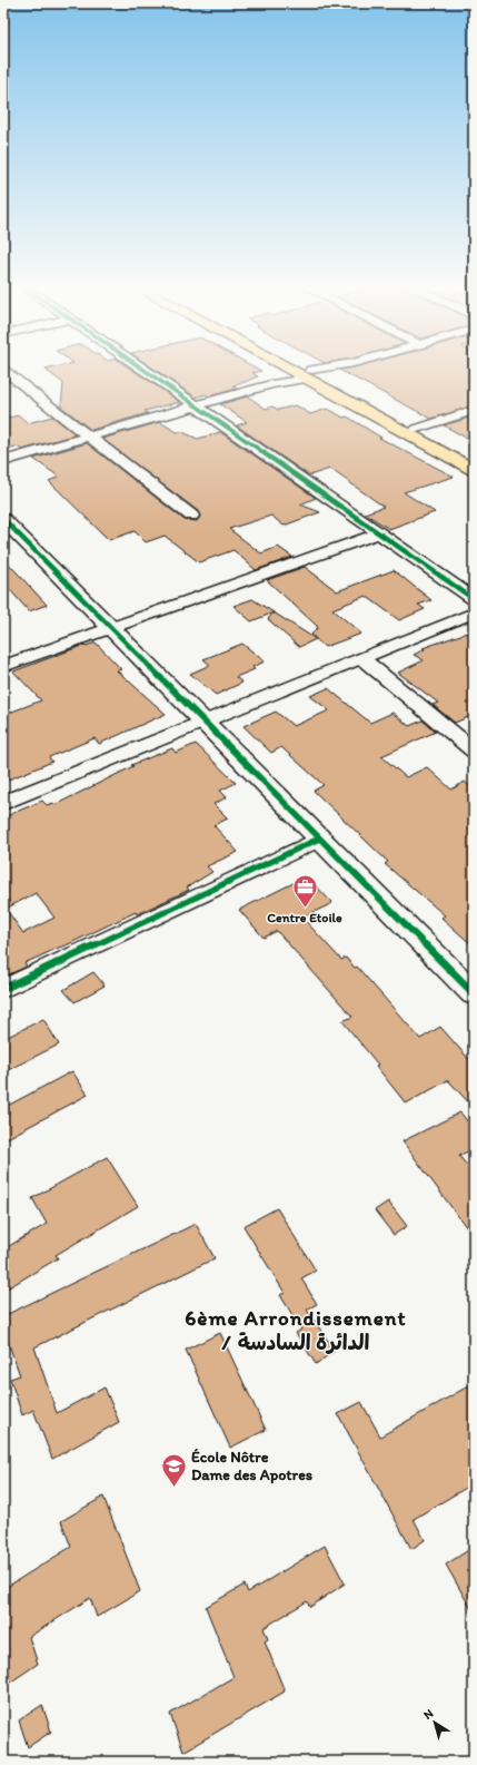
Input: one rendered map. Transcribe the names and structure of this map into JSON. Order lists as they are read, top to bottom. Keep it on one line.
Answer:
{"districts":["6ème Arrondissement / الدائرة السادسة"],"places":{"office":["Centre Etoile"],"school or university":["École Nôtre Dame des Apotres"]},"north":"top left"}
